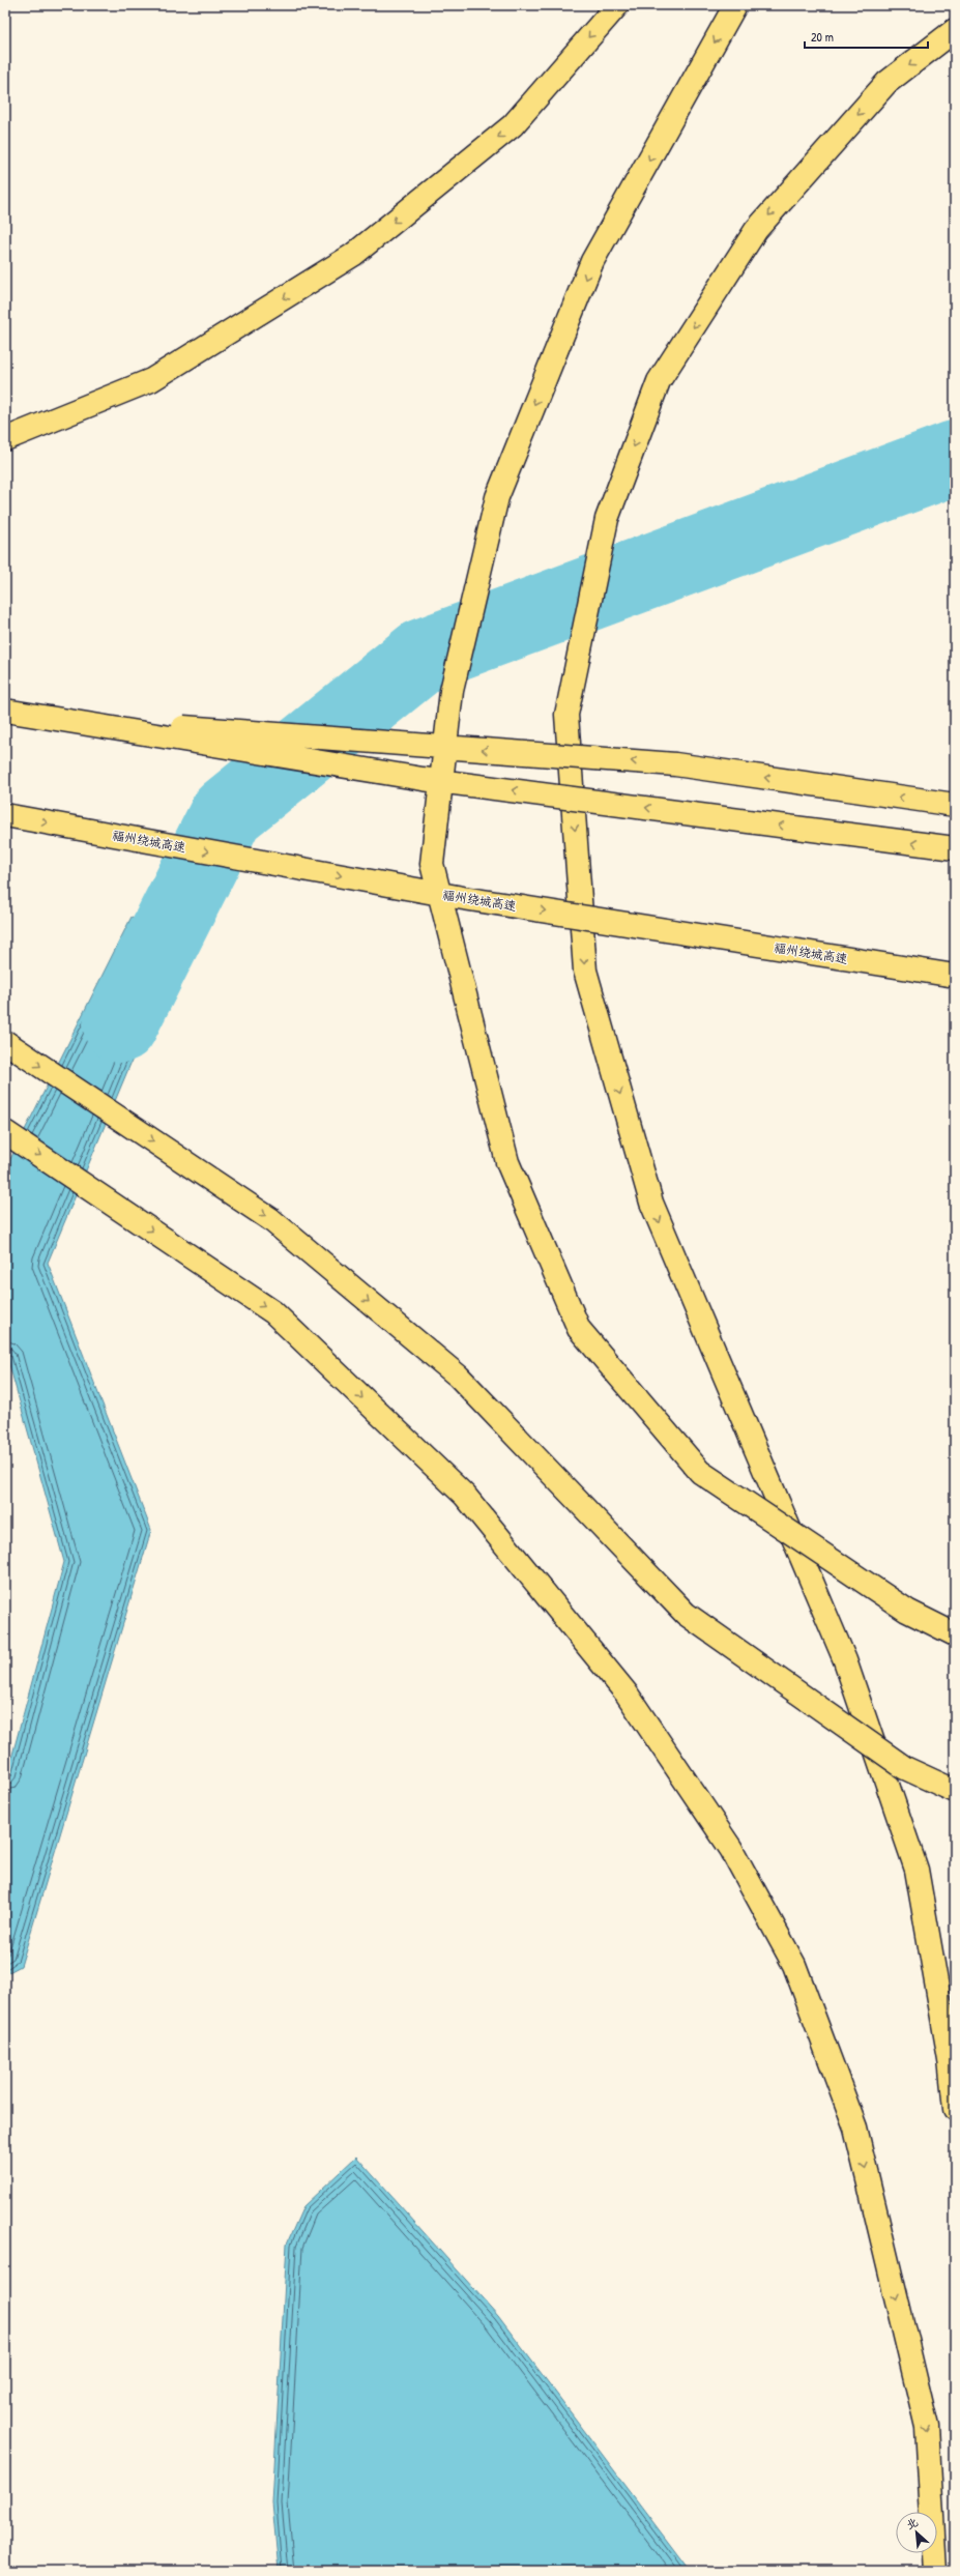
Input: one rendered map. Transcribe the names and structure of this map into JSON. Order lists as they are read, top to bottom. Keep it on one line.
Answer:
{"streets":{"highway":["福州绕城高速"]},"scale_bar":"20 m","north":"top left"}
